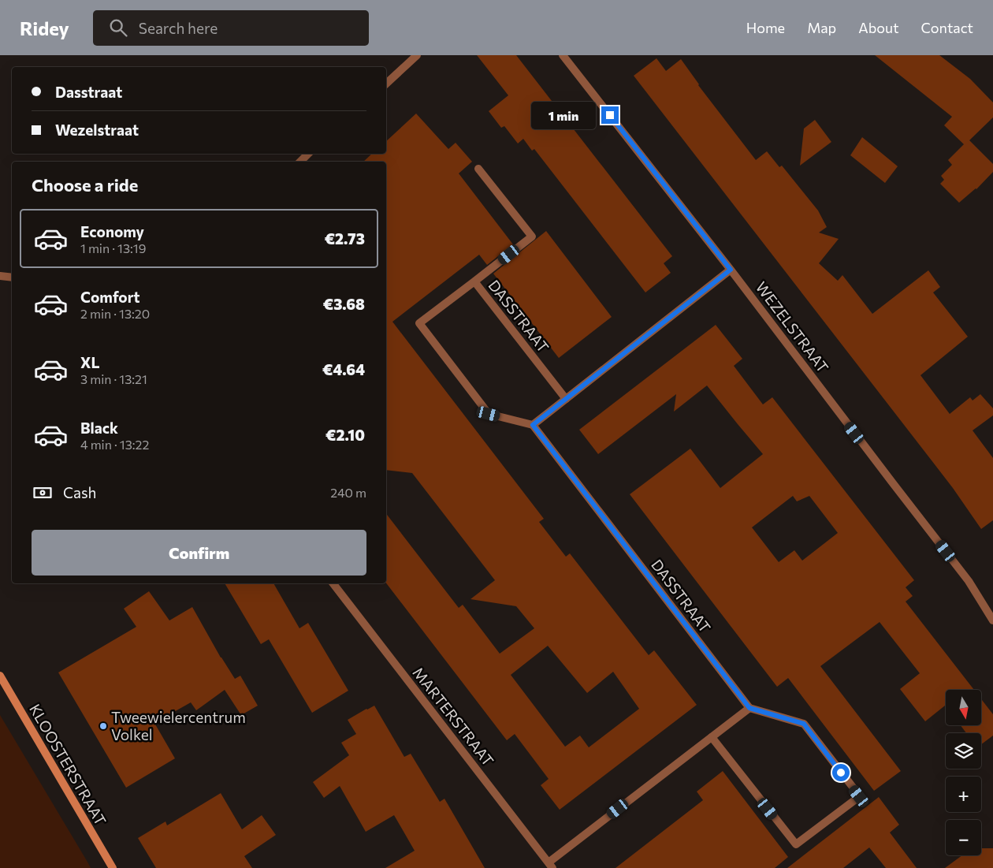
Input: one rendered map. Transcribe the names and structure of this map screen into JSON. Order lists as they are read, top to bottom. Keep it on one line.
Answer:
{"streets":{"street":["DASSTRAAT","WEZELSTRAAT","MARTERSTRAAT","KLOOSTERSTRAAT"]},"places":["Tweewielercentrum Volkel"],"north":"bottom","page":{"header":"Ridey","search":"Search here","nav":["Home","Map","About","Contact"],"banner":["Dasstraat","Wezelstraat"],"bubble":"1 min","heading":"Choose a ride","list":[{"name":"Economy","note":"1 min · 13:19","value":"€2.73"},{"name":"Comfort","note":"2 min · 13:20","value":"€3.68"},{"name":"XL","note":"3 min · 13:21","value":"€4.64"},{"name":"Black","note":"4 min · 13:22","value":"€2.10"}],"pay":["Cash","240 m"],"buttons":"Confirm","map_buttons":["+","−"]}}
